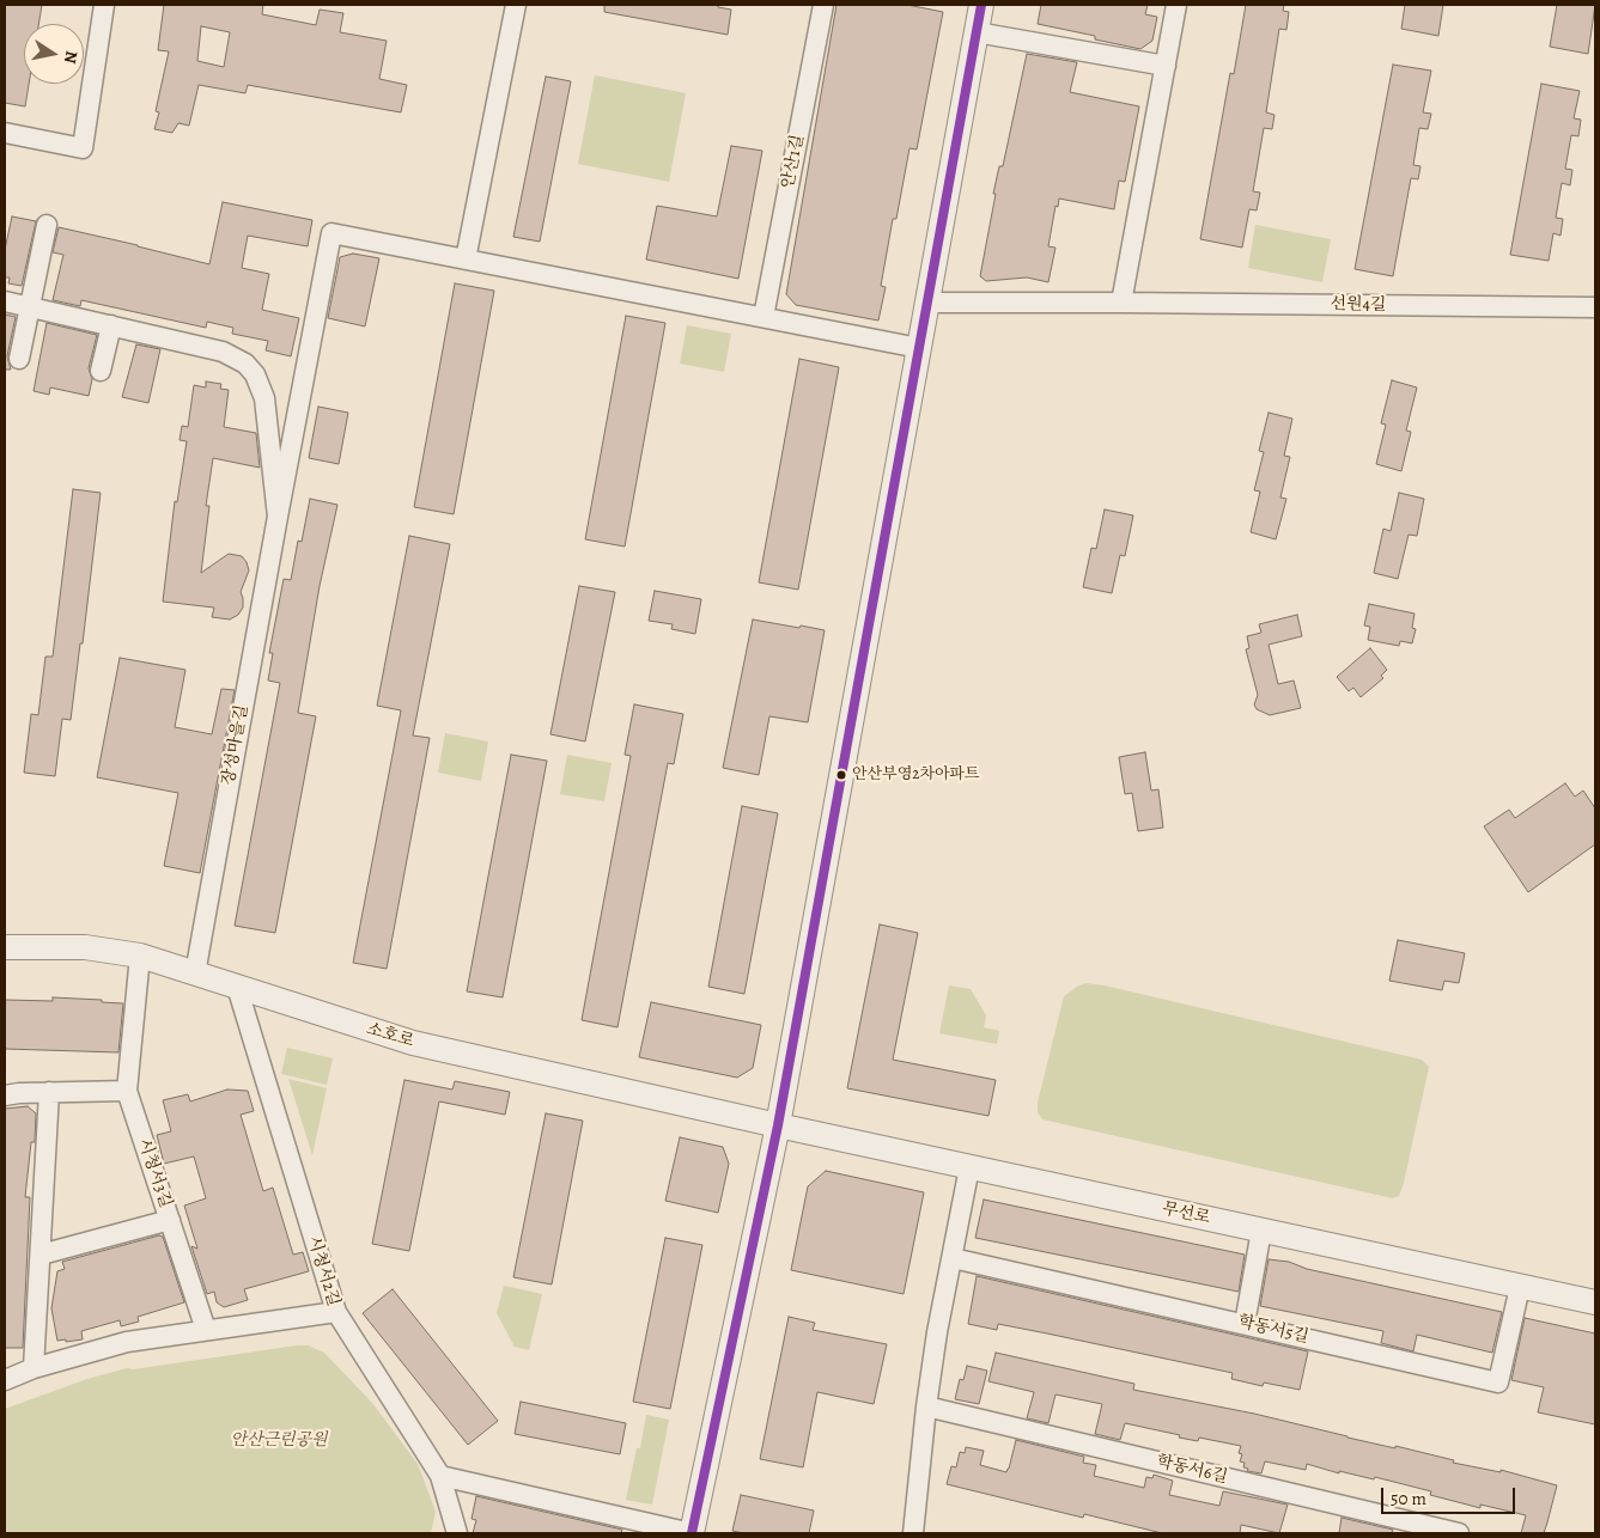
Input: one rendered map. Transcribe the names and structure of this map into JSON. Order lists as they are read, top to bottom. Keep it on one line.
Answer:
{"streets":{"street":["안산1길","선원4길","장성마을길","소호로","시청서3길","무선로","시청서2길","학동서5길","학동서6길"]},"crossings":[["장성마을길","소호로"],["소호로","무선로"],["소호로","시청서2길"],["무선로","학동서5길"]],"parks":["안산근린공원"],"places":["안산부영2차아파트"],"scale_bar":"50 m","north":"right"}
